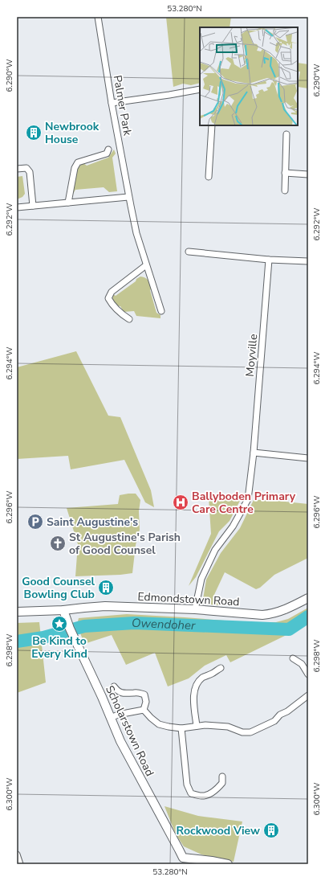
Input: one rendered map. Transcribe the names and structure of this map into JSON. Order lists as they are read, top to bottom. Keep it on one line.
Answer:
{"streets":{"main road":["Edmondstown Road","Scholarstown Road"],"street":["Palmer Park","Moyville"]},"crossings":[["Moyville","Edmondstown Road"],["Edmondstown Road","Scholarstown Road"]],"water":["Owendoher"],"places":{"building":["Newbrook House","Good Counsel Bowling Club","Rockwood View"],"hospital":["Ballyboden Primary Care Centre"],"parking":["Saint Augustine's"],"church":["St Augustine's Parish of Good Counsel"],"place":["Be Kind to Every Kind"]},"coordinates":["53.280°N","6.290°W","6.292°W","6.294°W","6.296°W","6.298°W","6.300°W"]}
